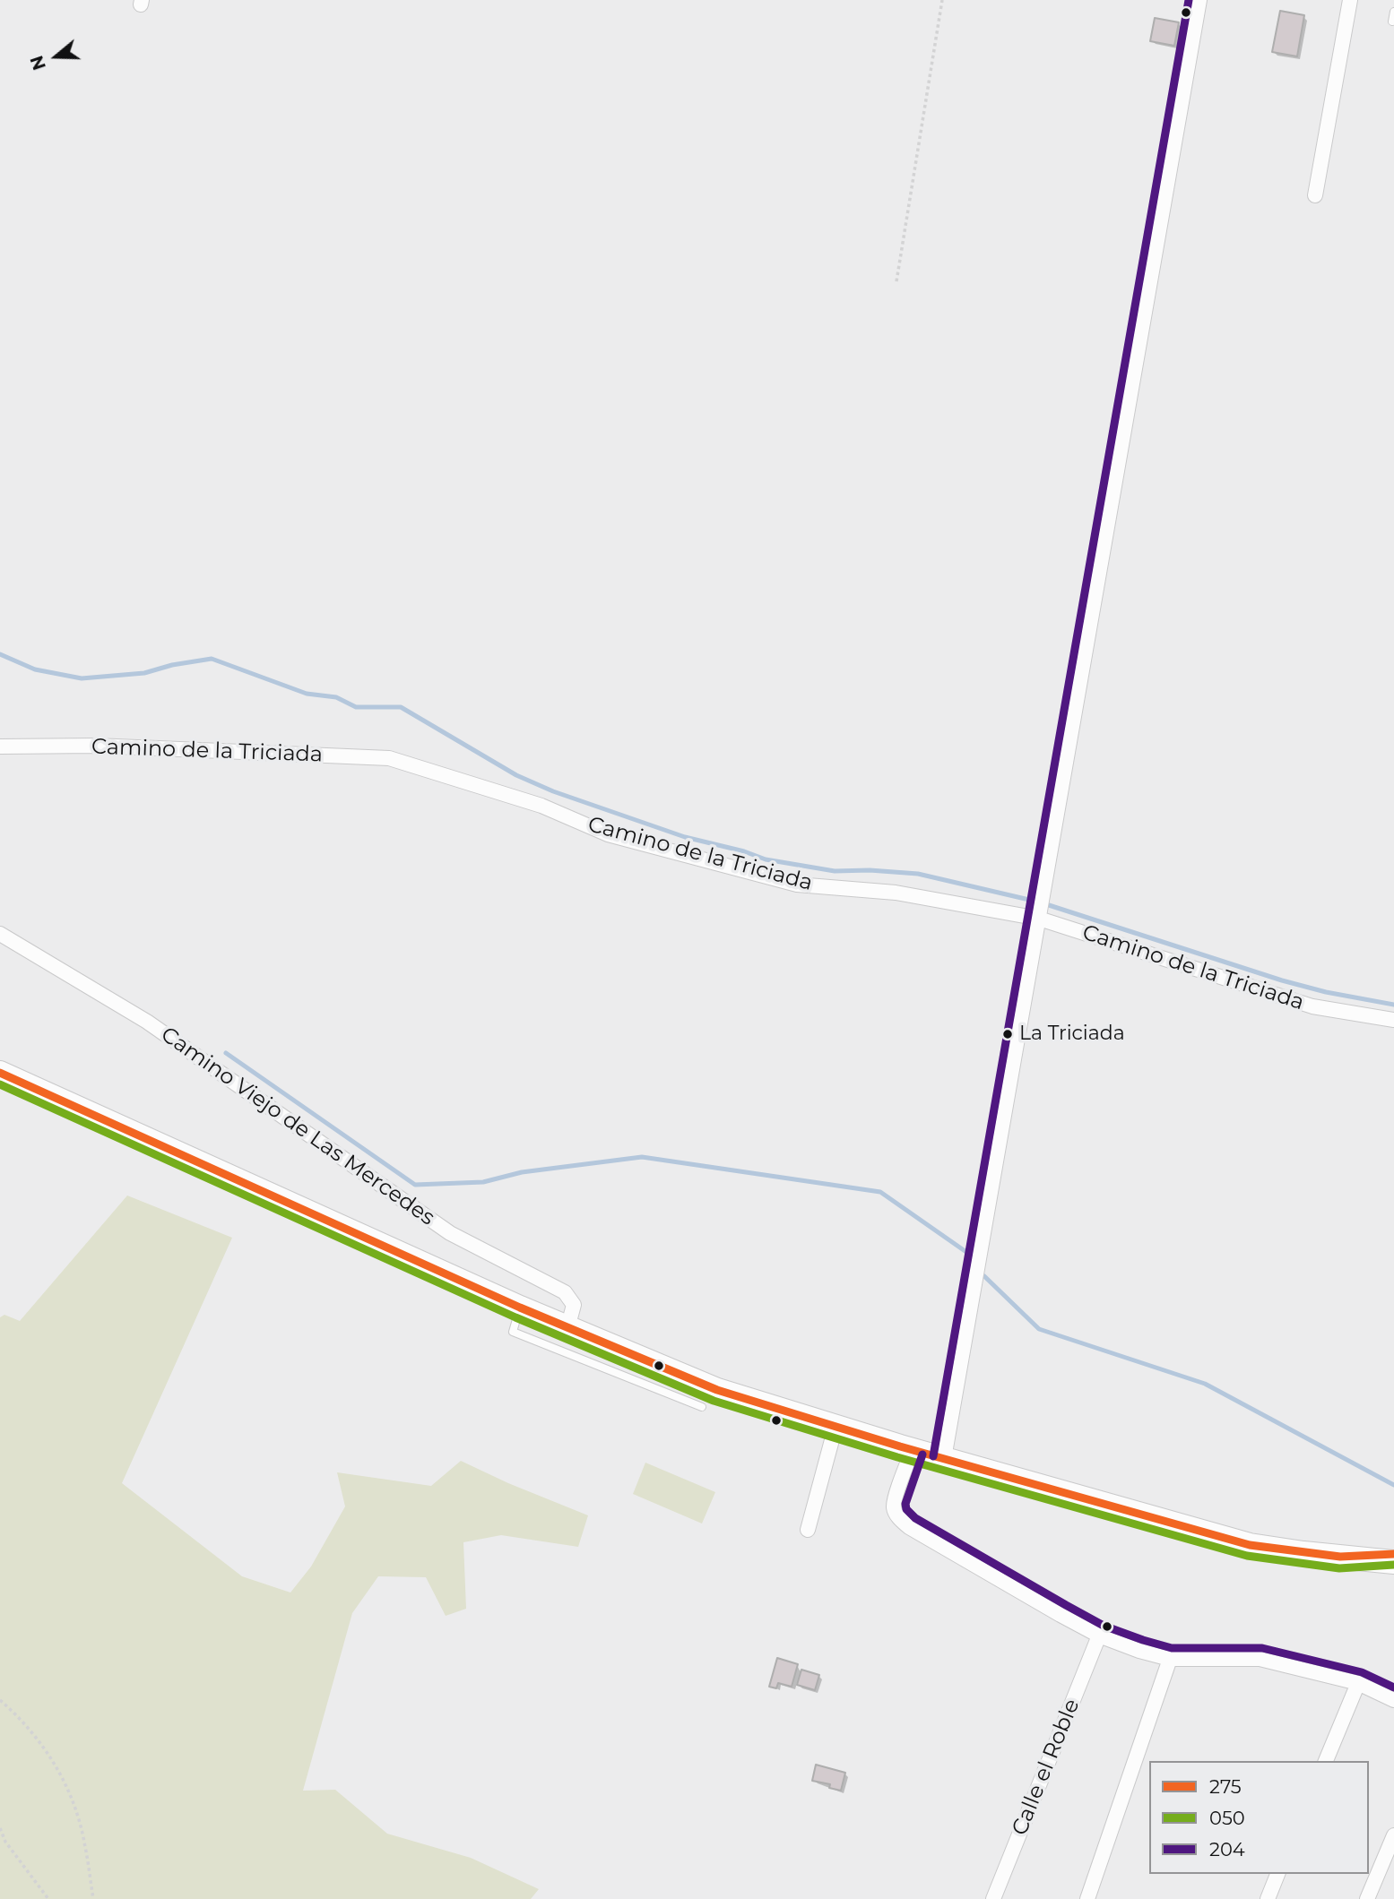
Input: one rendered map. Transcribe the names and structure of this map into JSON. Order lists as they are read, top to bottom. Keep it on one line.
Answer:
{"streets":{"street":["Camino de la Triciada","Camino Viejo de Las Mercedes","Calle el Roble"]},"places":["La Triciada"],"lines":["transit line 204","transit line 275","transit line 050"],"legend":["275","050","204"],"north":"left"}
